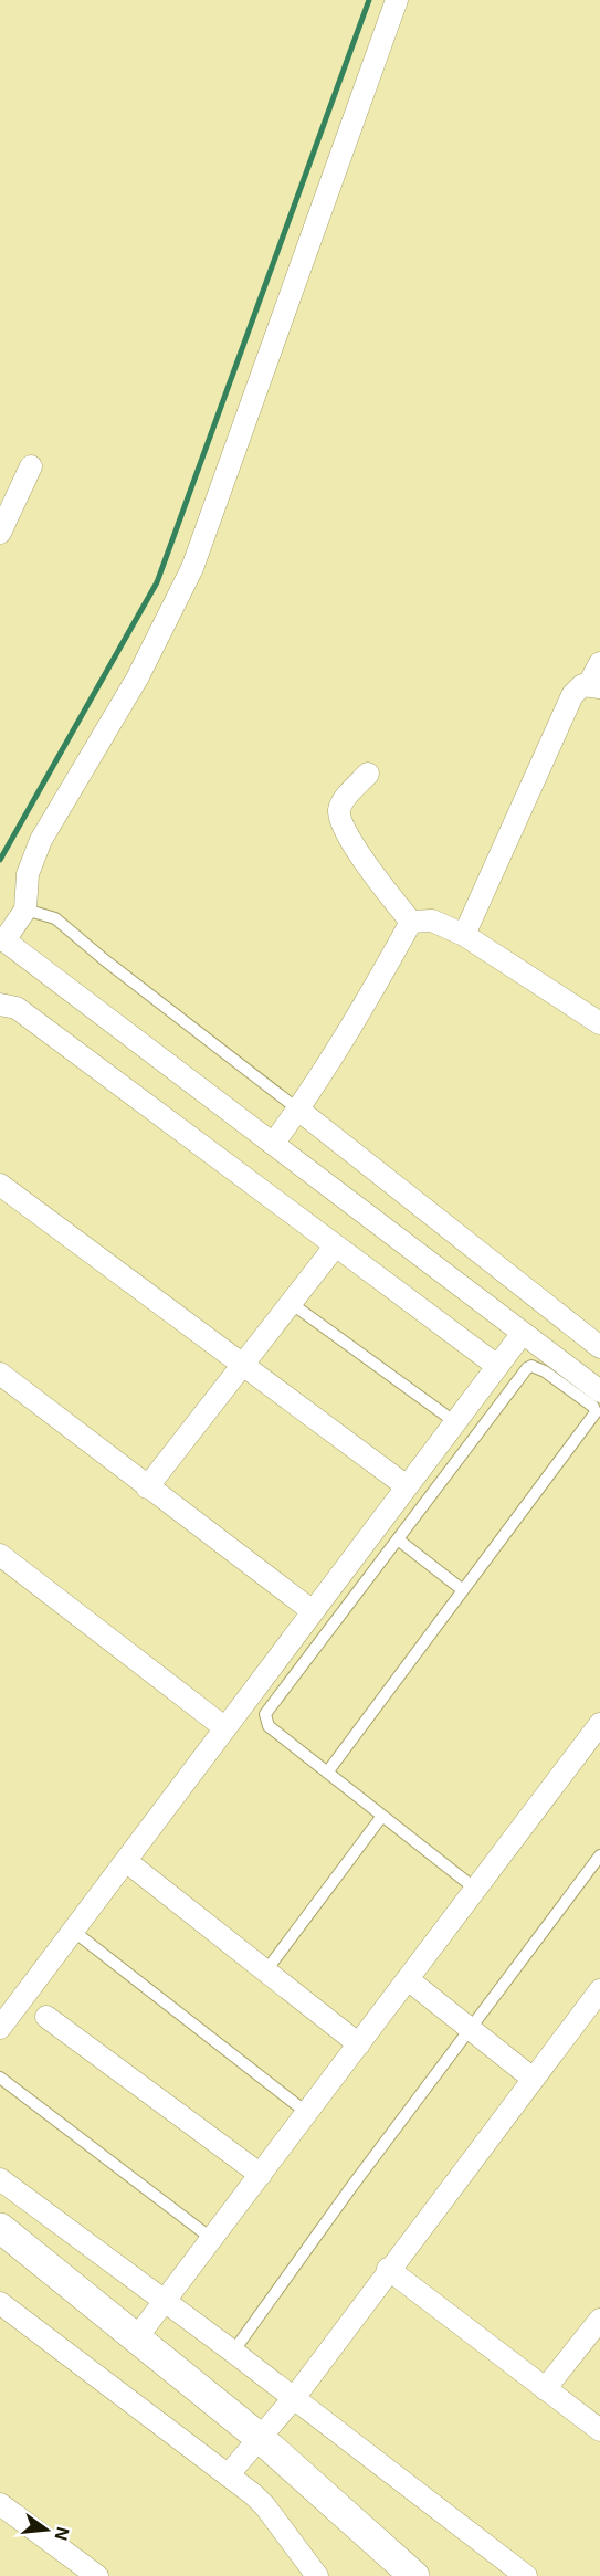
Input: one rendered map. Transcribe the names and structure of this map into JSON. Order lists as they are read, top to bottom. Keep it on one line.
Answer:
{"north":"right"}
